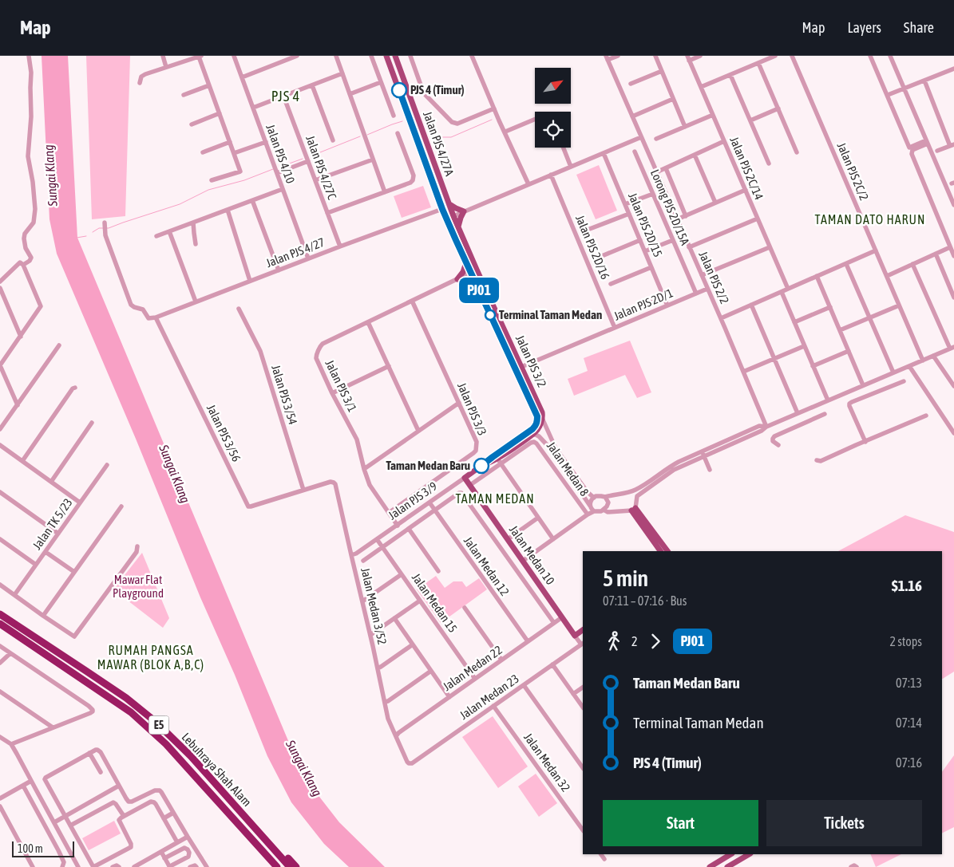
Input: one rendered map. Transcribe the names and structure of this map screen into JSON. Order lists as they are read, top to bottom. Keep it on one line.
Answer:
{"streets":{"highway":["E5","Lebuhraya Shah Alam"],"main road":["Jalan PJS 4/27A","Jalan PJS 3/2","Jalan PJS 3/9","Jalan Medan 10"],"street":["Jalan PJS 4/10","Jalan PJS 4/27C","Jalan PJS 2C/14","Jalan PJS 2C/2","Lorong PJS 2D/15A","Jalan PJS 2D/15","Jalan PJS 2D/16","Jalan PJS 4/27","Jalan PJS 2/2","Jalan PJS 2D/1","Jalan PJS 3/1","Jalan PJS 3/54","Jalan PJS 3/3","Jalan PJS 3/56","Jalan Medan 8","Jalan TK 5/23","Jalan Medan 12","Jalan Medan 15","Jalan Medan 3/52","Jalan Medan 22","Jalan Medan 23","Jalan Medan 32"]},"crossings":[["Jalan PJS 4/27A","Jalan PJS 4/27"],["Jalan PJS 4/27A","Jalan PJS 3/2"],["Jalan PJS 4/10","Jalan PJS 4/27"],["Jalan PJS 4/27C","Jalan PJS 4/27"],["Lorong PJS 2D/15A","Jalan PJS 2D/1"],["Jalan PJS 2D/15","Jalan PJS 2D/1"],["Jalan PJS 2D/16","Jalan PJS 2D/1"],["Jalan PJS 4/27","Jalan PJS 3/2"],["Jalan PJS 4/27","Jalan PJS 3/56"],["Jalan PJS 2/2","Jalan PJS 2D/1"],["Jalan PJS 2D/1","Jalan PJS 3/2"],["Jalan PJS 3/2","Jalan PJS 3/1"],["Jalan PJS 3/2","Jalan PJS 3/9"],["Jalan PJS 3/1","Jalan PJS 3/3"],["Jalan PJS 3/1","Jalan PJS 3/9"],["Jalan PJS 3/54","Jalan PJS 3/56"],["Jalan PJS 3/54","Jalan Medan 3/52"],["Jalan PJS 3/56","Jalan Medan 3/52"],["Jalan Medan 8","Jalan PJS 3/9"],["Jalan Medan 8","Jalan Medan 10"],["Jalan PJS 3/9","Jalan Medan 10"],["Jalan PJS 3/9","Jalan Medan 12"],["Jalan PJS 3/9","Jalan Medan 15"],["Jalan PJS 3/9","Jalan Medan 3/52"],["Jalan Medan 10","Jalan Medan 22"],["Jalan Medan 10","Jalan Medan 23"],["Jalan Medan 12","Jalan Medan 22"],["Jalan Medan 15","Jalan Medan 22"],["Jalan Medan 3/52","Jalan Medan 22"],["Jalan Medan 3/52","Jalan Medan 23"],["Jalan Medan 23","Jalan Medan 32"]],"districts":["PJS 4","TAMAN DATO HARUN","TAMAN MEDAN","RUMAH PANGSA MAWAR (BLOK A,B,C)"],"water":["Sungai Klang"],"parks":["Mawar Flat Playground"],"places":["PJS 4 (Timur)","Terminal Taman Medan","Taman Medan Baru"],"lines":["bus line PJ01"],"scale_bar":"100 m","north":"top right","page":{"header":"Map","nav":["Map","Layers","Share"],"on_map":"PJ01","heading":["5 min","07:11 – 07:16 · Bus","$1.16"],"legs":["2","PJ01","2 stops"],"list":[{"name":"Taman Medan Baru","value":"07:13"},{"name":"Terminal Taman Medan","value":"07:14"},{"name":"PJS 4 (Timur)","value":"07:16"}],"buttons":["Start","Tickets"],"scale":"100 m"}}
